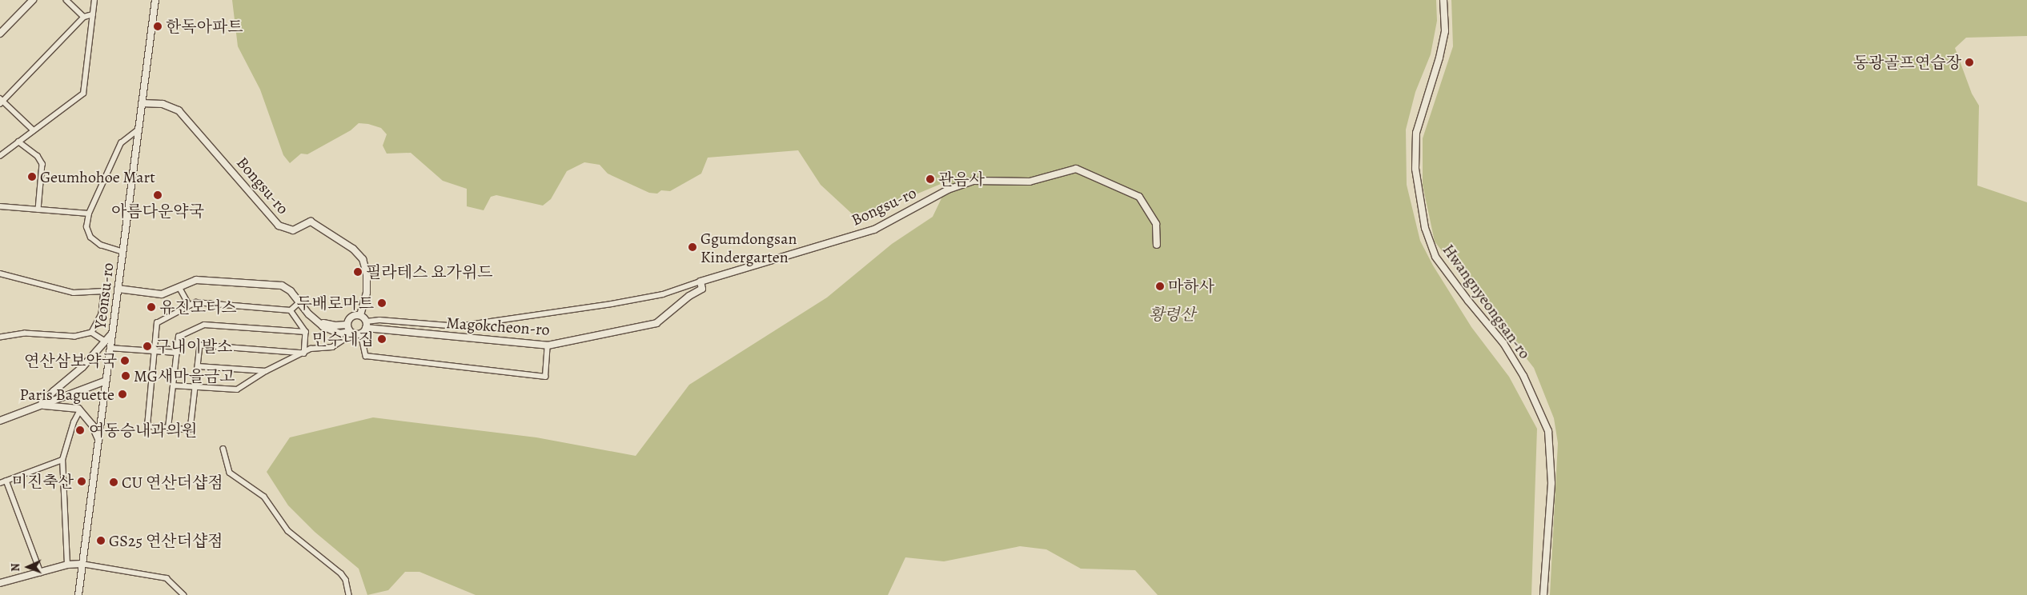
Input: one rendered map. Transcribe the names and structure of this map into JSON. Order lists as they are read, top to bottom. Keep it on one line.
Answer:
{"streets":{"street":["Bongsu-ro","Yeonsu-ro","Hwangnyeongsan-ro","Magokcheon-ro"]},"crossings":[["Bongsu-ro","Yeonsu-ro"],["Bongsu-ro","Magokcheon-ro"]],"parks":["황령산"],"places":["한독아파트","동광골프연습장","Geumhohoe Mart","관음사","아름다운약국","Ggumdongsan Kindergarten","필라테스 요가위드","마하사","두배로마트","유진모터스","민수네집","구내이발소","연산삼보약국","MG새마을금고","Paris Baguette","여동승내과의원","미진축산","CU 연산더샵점","GS25 연산더샵점"],"north":"left"}
